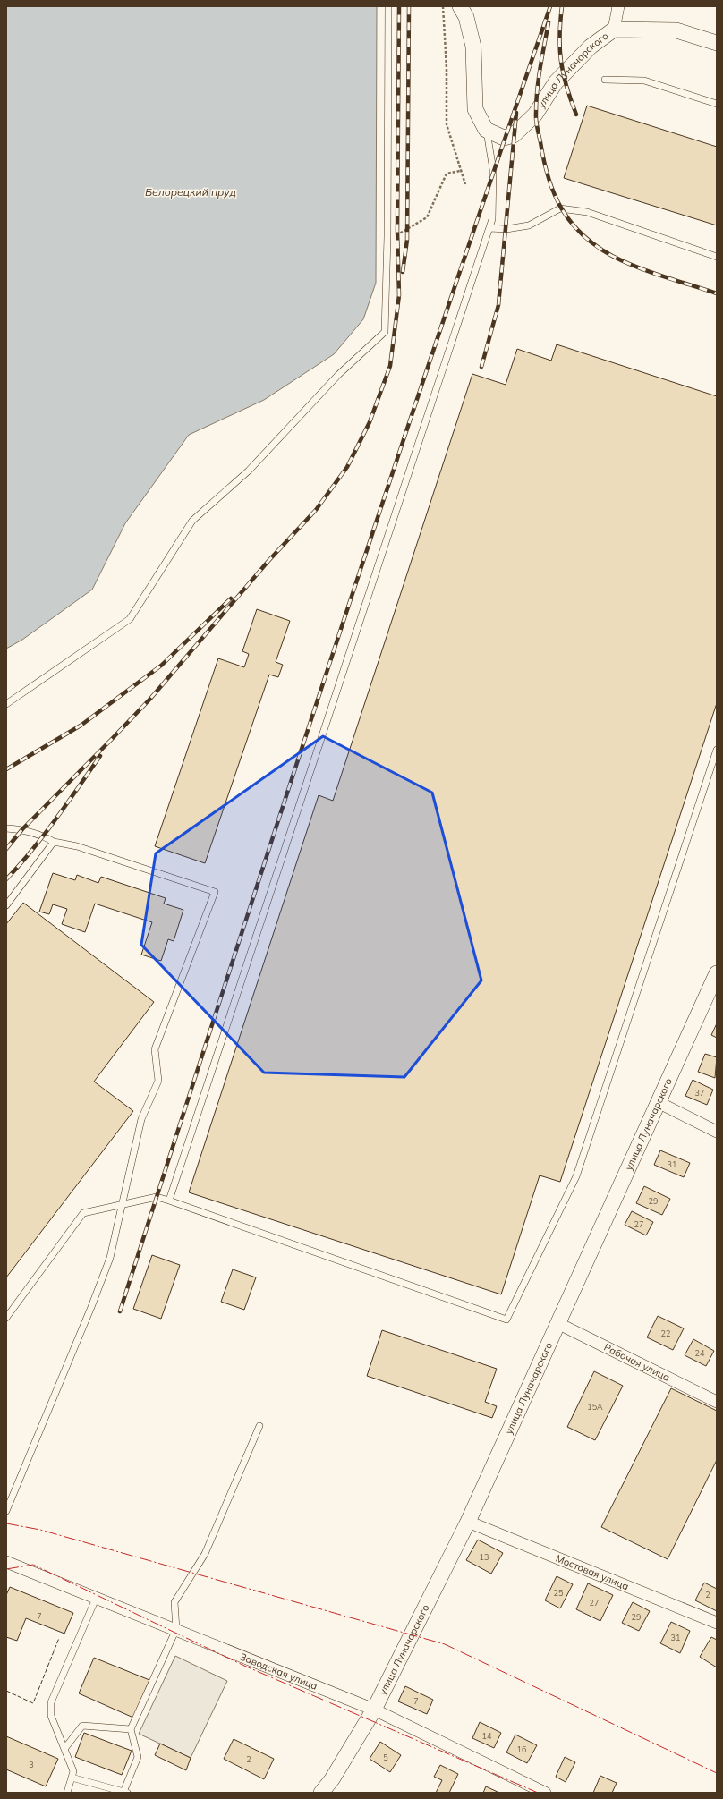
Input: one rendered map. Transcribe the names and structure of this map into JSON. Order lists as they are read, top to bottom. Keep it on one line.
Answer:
{"streets":{"street":["улица Луначарского","Рабочая улица","Мостовая улица","Заводская улица"]},"crossings":[["улица Луначарского","Рабочая улица"],["улица Луначарского","Мостовая улица"],["улица Луначарского","Заводская улица"]],"water":["Белорецкий пруд"],"house_numbers":["37","31","29","27","22","24","15А","13","25","2","27","7","29","31","7","14","16","5","2","3"]}
